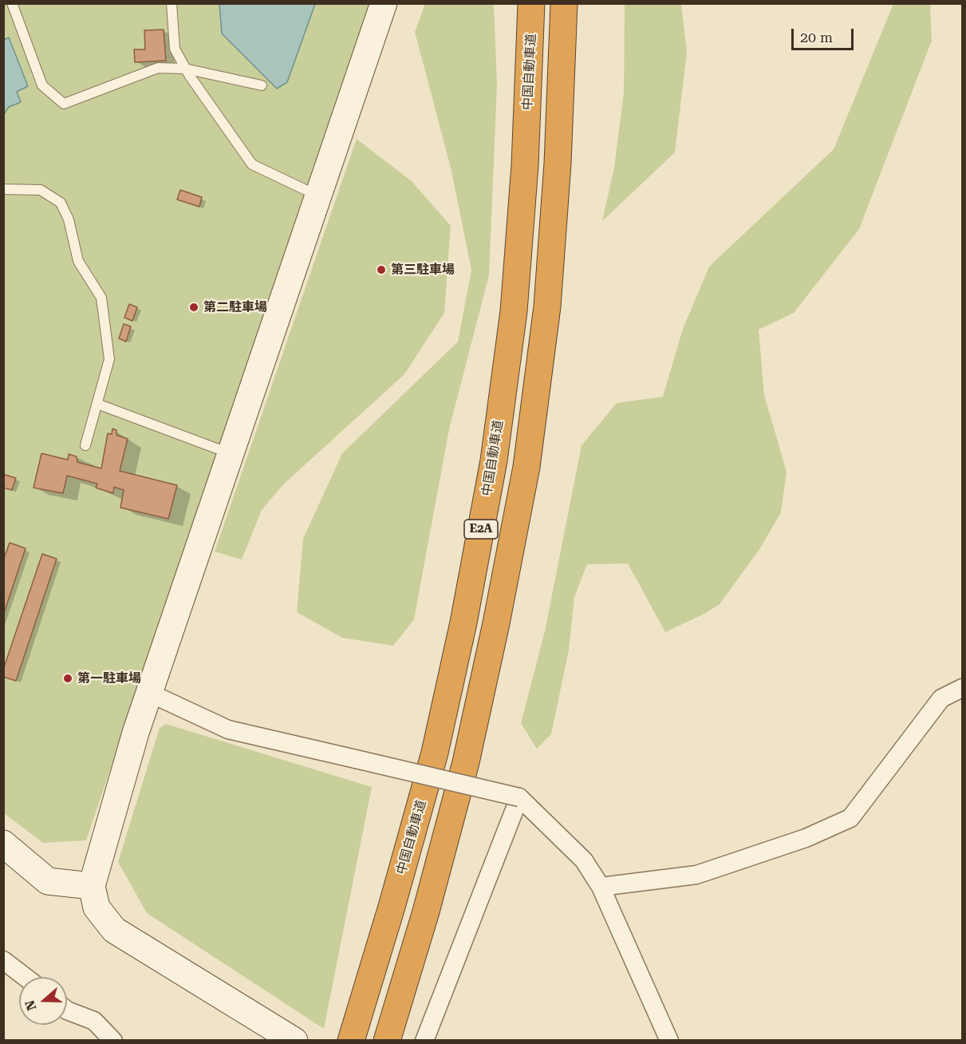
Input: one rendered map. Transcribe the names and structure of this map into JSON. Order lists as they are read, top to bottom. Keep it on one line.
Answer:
{"streets":{"highway":["中国自動車道","E2A"]},"places":["第三駐車場","第二駐車場","第一駐車場"],"scale_bar":"20 m","north":"left"}
